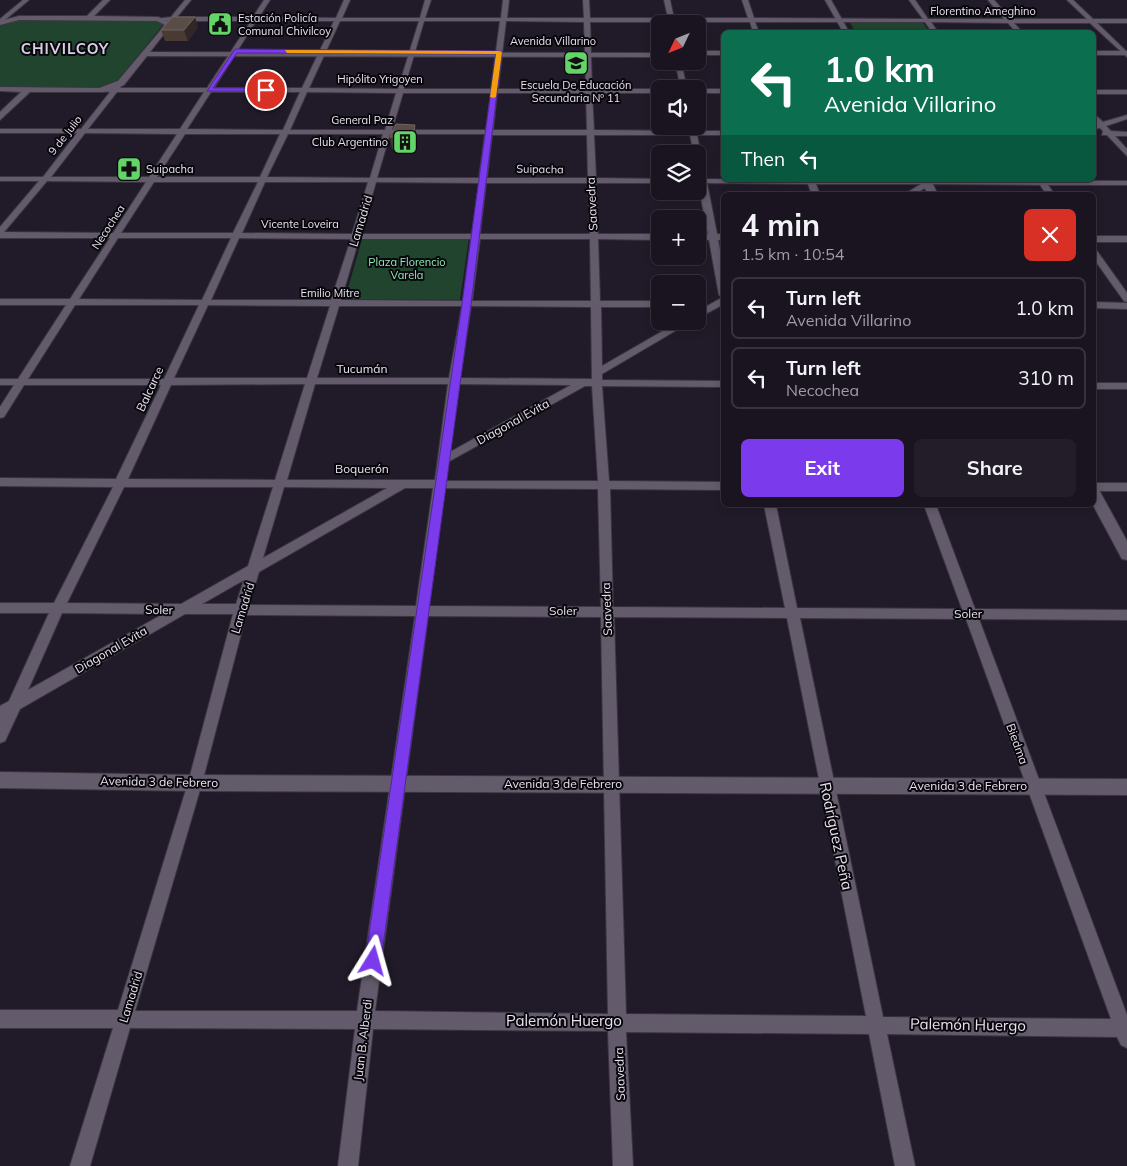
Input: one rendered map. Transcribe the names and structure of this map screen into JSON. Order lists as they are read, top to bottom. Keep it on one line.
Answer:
{"streets":{"main road":["Avenida Villarino","Hipólito Yrigoyen","9 de Julio","Avenida 3 de Febrero"],"street":["Florentino Ameghino","General Paz","Suipacha","Saavedra","Lamadrid","Vicente Loveira","Necochea","Emilio Mitre","Tucumán","Balcarce","Diagonal Evita","Boquerón","Soler","Biedma","Rodríguez Peña","Palemón Huergo","Juan B. Alberdi"]},"crossings":[["Florentino Ameghino","9 de Julio"],["Florentino Ameghino","Saavedra"],["Florentino Ameghino","Lamadrid"],["Florentino Ameghino","Necochea"],["Florentino Ameghino","Balcarce"],["Florentino Ameghino","Juan B. Alberdi"],["Avenida Villarino","9 de Julio"],["Avenida Villarino","Saavedra"],["Avenida Villarino","Lamadrid"],["Avenida Villarino","Necochea"],["Avenida Villarino","Balcarce"],["Avenida Villarino","Juan B. Alberdi"],["Hipólito Yrigoyen","9 de Julio"],["Hipólito Yrigoyen","Saavedra"],["Hipólito Yrigoyen","Lamadrid"],["Hipólito Yrigoyen","Necochea"],["Hipólito Yrigoyen","Balcarce"],["Hipólito Yrigoyen","Juan B. Alberdi"],["General Paz","9 de Julio"],["General Paz","Saavedra"],["General Paz","Lamadrid"],["General Paz","Necochea"],["General Paz","Balcarce"],["General Paz","Juan B. Alberdi"],["9 de Julio","Suipacha"],["9 de Julio","Vicente Loveira"],["Suipacha","Saavedra"],["Suipacha","Lamadrid"],["Suipacha","Necochea"],["Suipacha","Balcarce"],["Suipacha","Juan B. Alberdi"],["Saavedra","Vicente Loveira"],["Saavedra","Emilio Mitre"],["Saavedra","Tucumán"],["Saavedra","Boquerón"],["Saavedra","Soler"],["Saavedra","Avenida 3 de Febrero"],["Saavedra","Palemón Huergo"],["Lamadrid","Vicente Loveira"],["Lamadrid","Emilio Mitre"],["Lamadrid","Tucumán"],["Lamadrid","Diagonal Evita"],["Lamadrid","Boquerón"],["Lamadrid","Soler"],["Lamadrid","Avenida 3 de Febrero"],["Lamadrid","Palemón Huergo"],["Vicente Loveira","Necochea"],["Vicente Loveira","Balcarce"],["Vicente Loveira","Juan B. Alberdi"],["Necochea","Emilio Mitre"],["Necochea","Tucumán"],["Emilio Mitre","Balcarce"],["Emilio Mitre","Juan B. Alberdi"],["Tucumán","Balcarce"],["Tucumán","Diagonal Evita"],["Tucumán","Juan B. Alberdi"],["Balcarce","Diagonal Evita"],["Balcarce","Boquerón"],["Balcarce","Soler"],["Diagonal Evita","Boquerón"],["Diagonal Evita","Soler"],["Diagonal Evita","Juan B. Alberdi"],["Boquerón","Juan B. Alberdi"],["Soler","Biedma"],["Soler","Rodríguez Peña"],["Soler","Juan B. Alberdi"],["Biedma","Avenida 3 de Febrero"],["Biedma","Palemón Huergo"],["Avenida 3 de Febrero","Rodríguez Peña"],["Avenida 3 de Febrero","Juan B. Alberdi"],["Rodríguez Peña","Palemón Huergo"],["Palemón Huergo","Juan B. Alberdi"]],"districts":["CHIVILCOY"],"parks":["Plaza Florencio Varela"],"places":{"public building":["Estación Policía Comunal Chivilcoy"],"school or university":["Escuela De Educación Secundaria Nº 11"],"building":["Club Argentino"],"pharmacy":["Suipacha"]},"north":"bottom left","page":{"map_buttons":["+","−"],"turn":["1.0 km","Avenida Villarino"],"then":"Then","heading":["4 min","1.5 km · 10:54"],"list":[{"name":"Turn left","note":"Avenida Villarino","value":"1.0 km"},{"name":"Turn left","note":"Necochea","value":"310 m"}],"buttons":["Exit","Share"]}}
